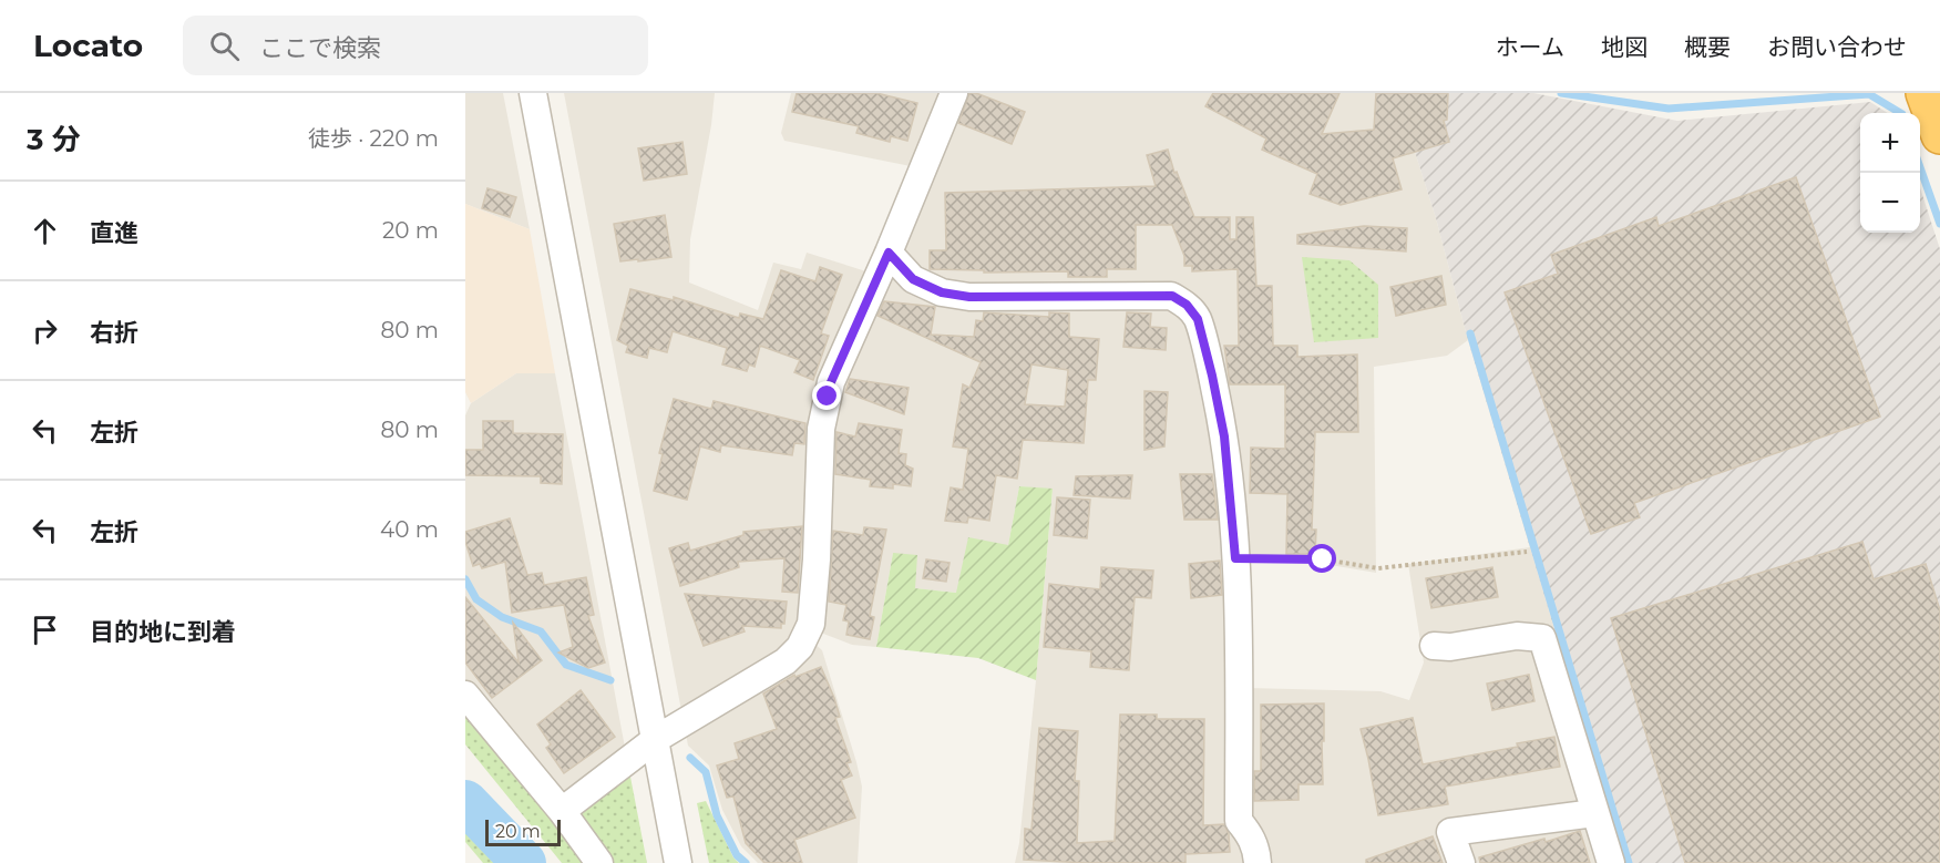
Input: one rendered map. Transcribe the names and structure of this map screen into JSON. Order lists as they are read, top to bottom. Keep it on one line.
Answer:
{"scale_bar":"20 m","page":{"header":"Locato","search":"ここで検索","nav":["ホーム","地図","概要","お問い合わせ"],"heading":["3 分","徒歩 · 220 m"],"map_buttons":["+","−"],"list":[["直進","20 m"],["右折","80 m"],["左折","80 m"],["左折","40 m"],"目的地に到着"],"scale":"20 m"}}
